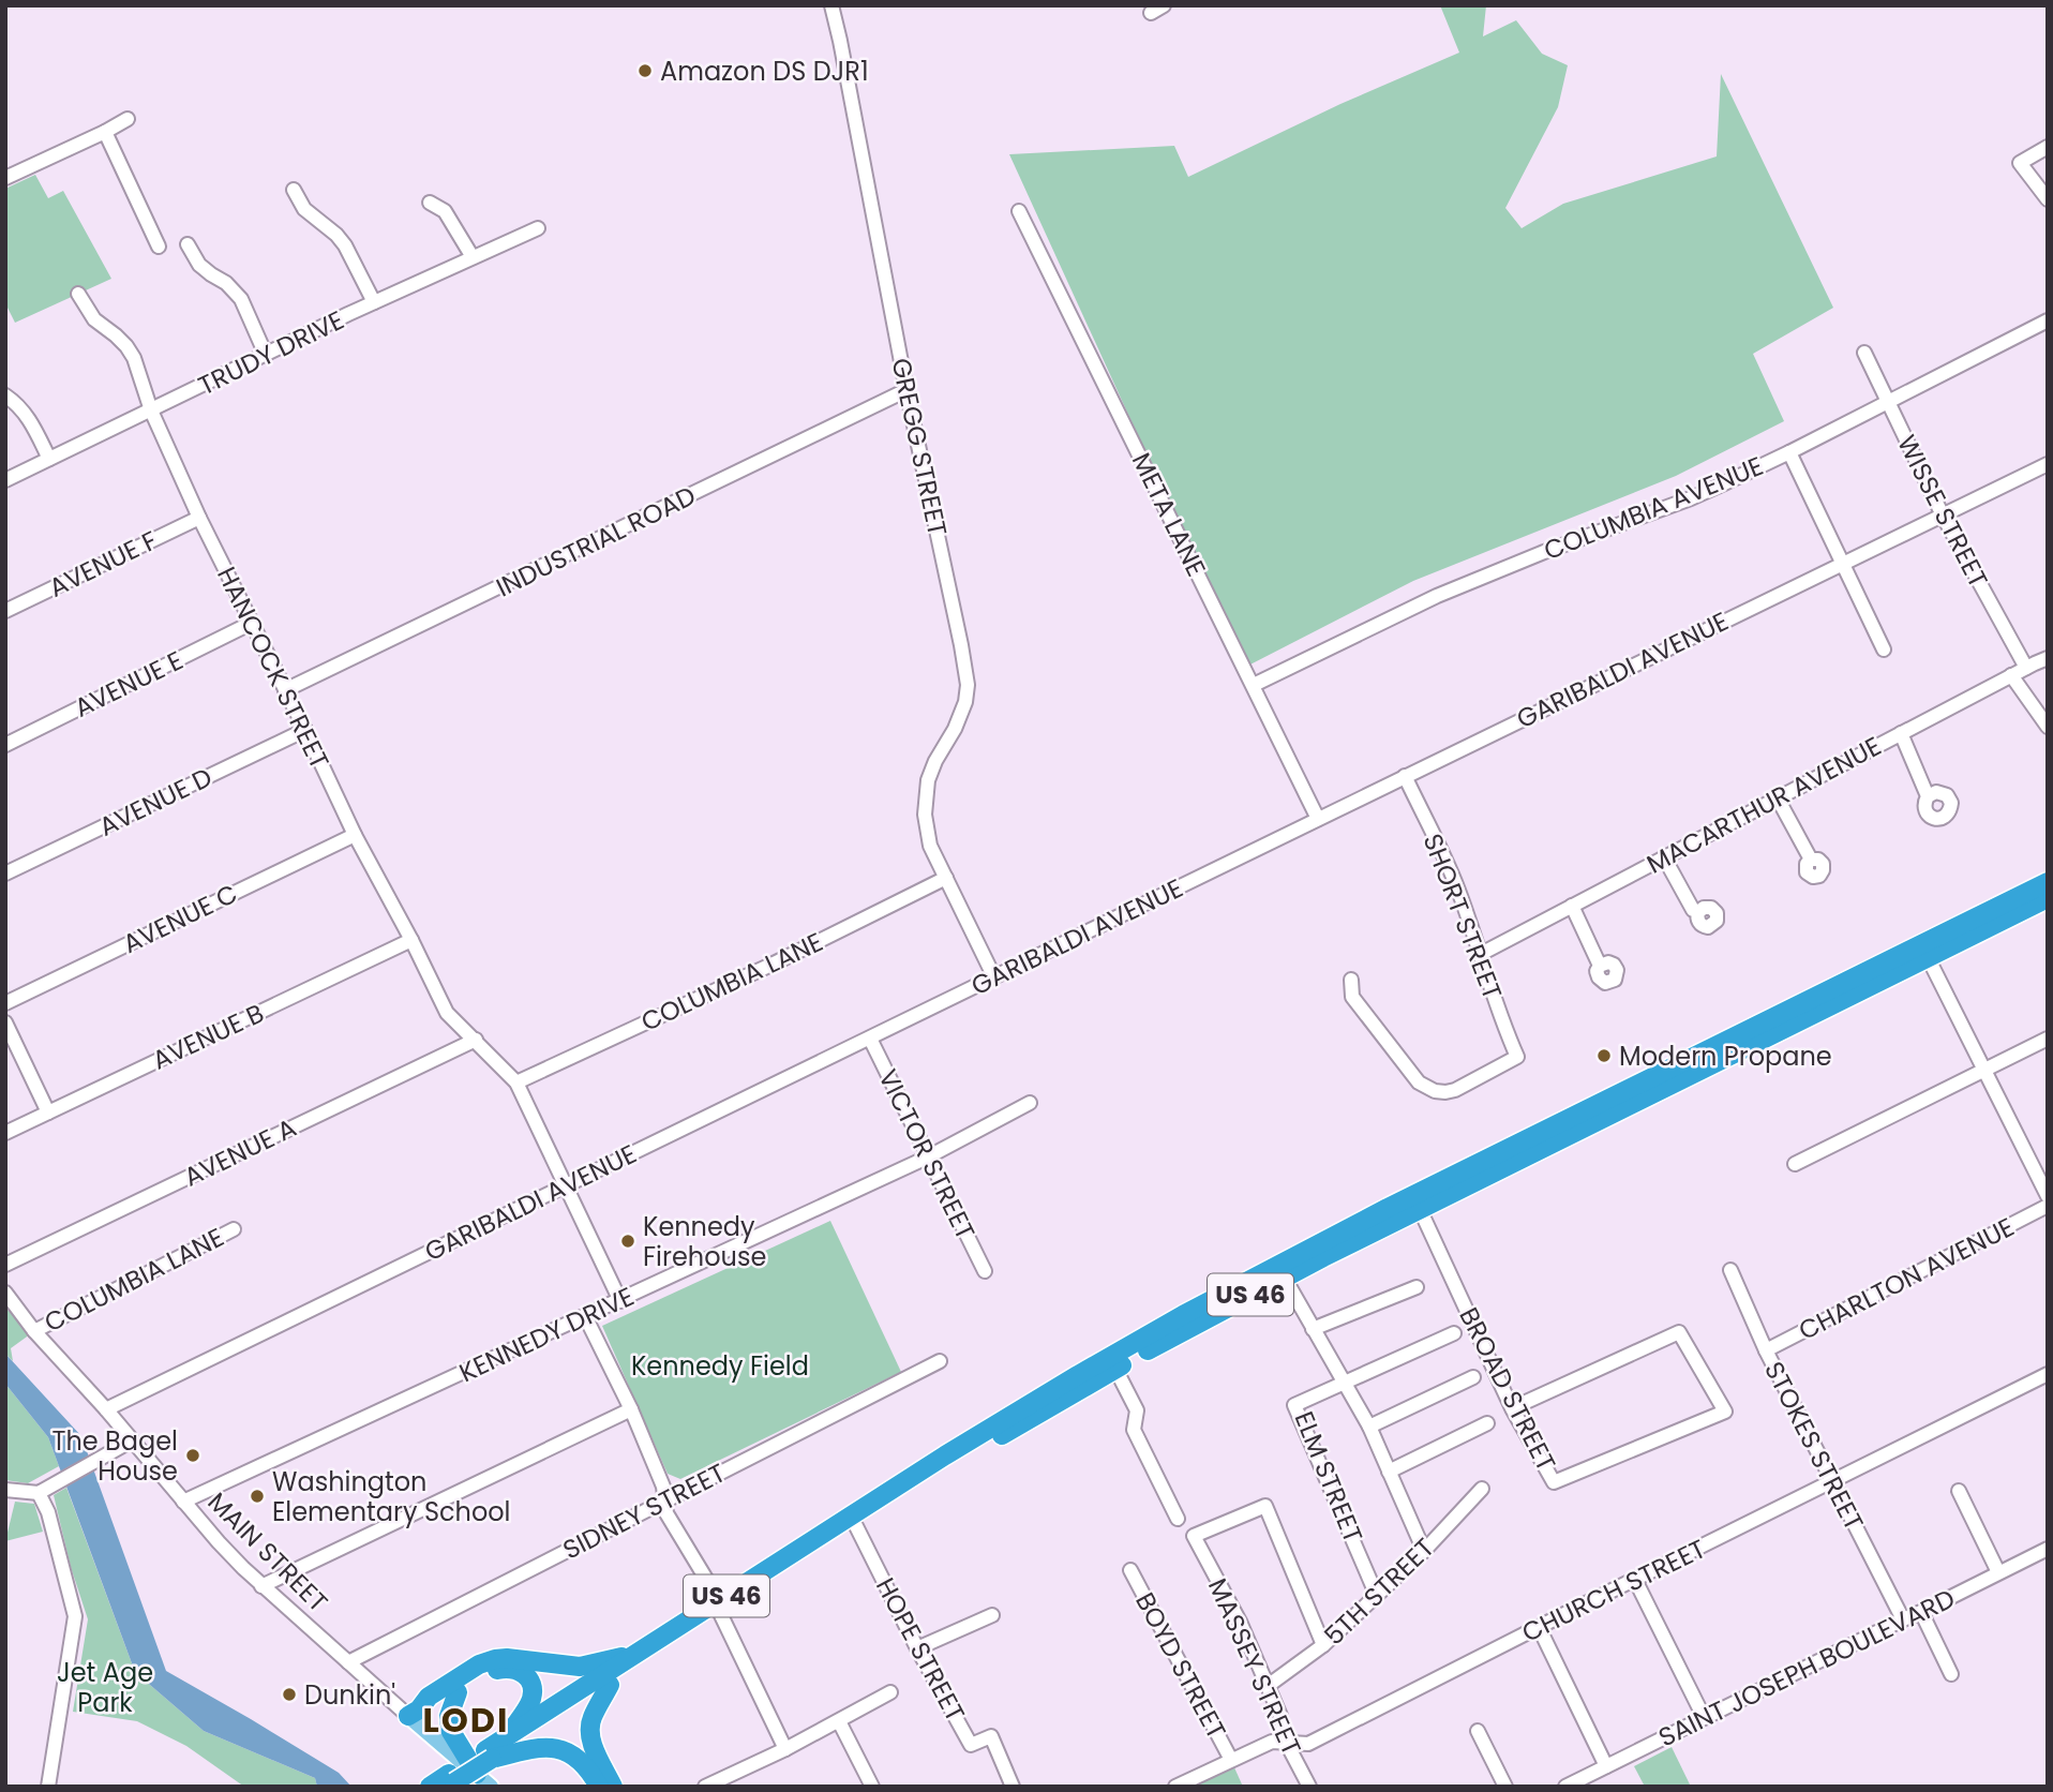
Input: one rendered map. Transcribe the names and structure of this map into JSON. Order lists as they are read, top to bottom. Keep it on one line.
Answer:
{"streets":{"highway":["US 46"],"main road":["MAIN STREET"],"street":["TRUDY DRIVE","GREGG STREET","COLUMBIA AVENUE","WISSE STREET","META LANE","INDUSTRIAL ROAD","AVENUE F","HANCOCK STREET","GARIBALDI AVENUE","AVENUE E","AVENUE D","MACARTHUR AVENUE","SHORT STREET","AVENUE C","COLUMBIA LANE","AVENUE B","AVENUE A","VICTOR STREET","CHARLTON AVENUE","KENNEDY DRIVE","BROAD STREET","STOKES STREET","ELM STREET","SIDNEY STREET","CHURCH STREET","5TH STREET","HOPE STREET","BOYD STREET","MASSEY STREET","SAINT JOSEPH BOULEVARD"]},"crossings":[["TRUDY DRIVE","HANCOCK STREET"],["GREGG STREET","INDUSTRIAL ROAD"],["GREGG STREET","GARIBALDI AVENUE"],["GREGG STREET","COLUMBIA LANE"],["COLUMBIA AVENUE","WISSE STREET"],["COLUMBIA AVENUE","META LANE"],["WISSE STREET","GARIBALDI AVENUE"],["WISSE STREET","MACARTHUR AVENUE"],["META LANE","GARIBALDI AVENUE"],["INDUSTRIAL ROAD","HANCOCK STREET"],["AVENUE F","HANCOCK STREET"],["HANCOCK STREET","GARIBALDI AVENUE"],["HANCOCK STREET","AVENUE E"],["HANCOCK STREET","AVENUE D"],["HANCOCK STREET","AVENUE C"],["HANCOCK STREET","COLUMBIA LANE"],["HANCOCK STREET","AVENUE B"],["HANCOCK STREET","AVENUE A"],["HANCOCK STREET","KENNEDY DRIVE"],["GARIBALDI AVENUE","SHORT STREET"],["GARIBALDI AVENUE","VICTOR STREET"],["GARIBALDI AVENUE","MAIN STREET"],["MACARTHUR AVENUE","SHORT STREET"],["COLUMBIA LANE","MAIN STREET"],["VICTOR STREET","KENNEDY DRIVE"],["CHARLTON AVENUE","STOKES STREET"],["US 46","BROAD STREET"],["US 46","HOPE STREET"],["KENNEDY DRIVE","MAIN STREET"],["STOKES STREET","CHURCH STREET"],["STOKES STREET","SAINT JOSEPH BOULEVARD"],["ELM STREET","5TH STREET"],["SIDNEY STREET","MAIN STREET"],["CHURCH STREET","BOYD STREET"],["CHURCH STREET","MASSEY STREET"],["5TH STREET","MASSEY STREET"]],"districts":["LODI"],"parks":["Kennedy Field","Jet Age Park"],"places":["Amazon DS DJR1","Modern Propane","Kennedy Firehouse","The Bagel House","Washington Elementary School","Dunkin'"]}
